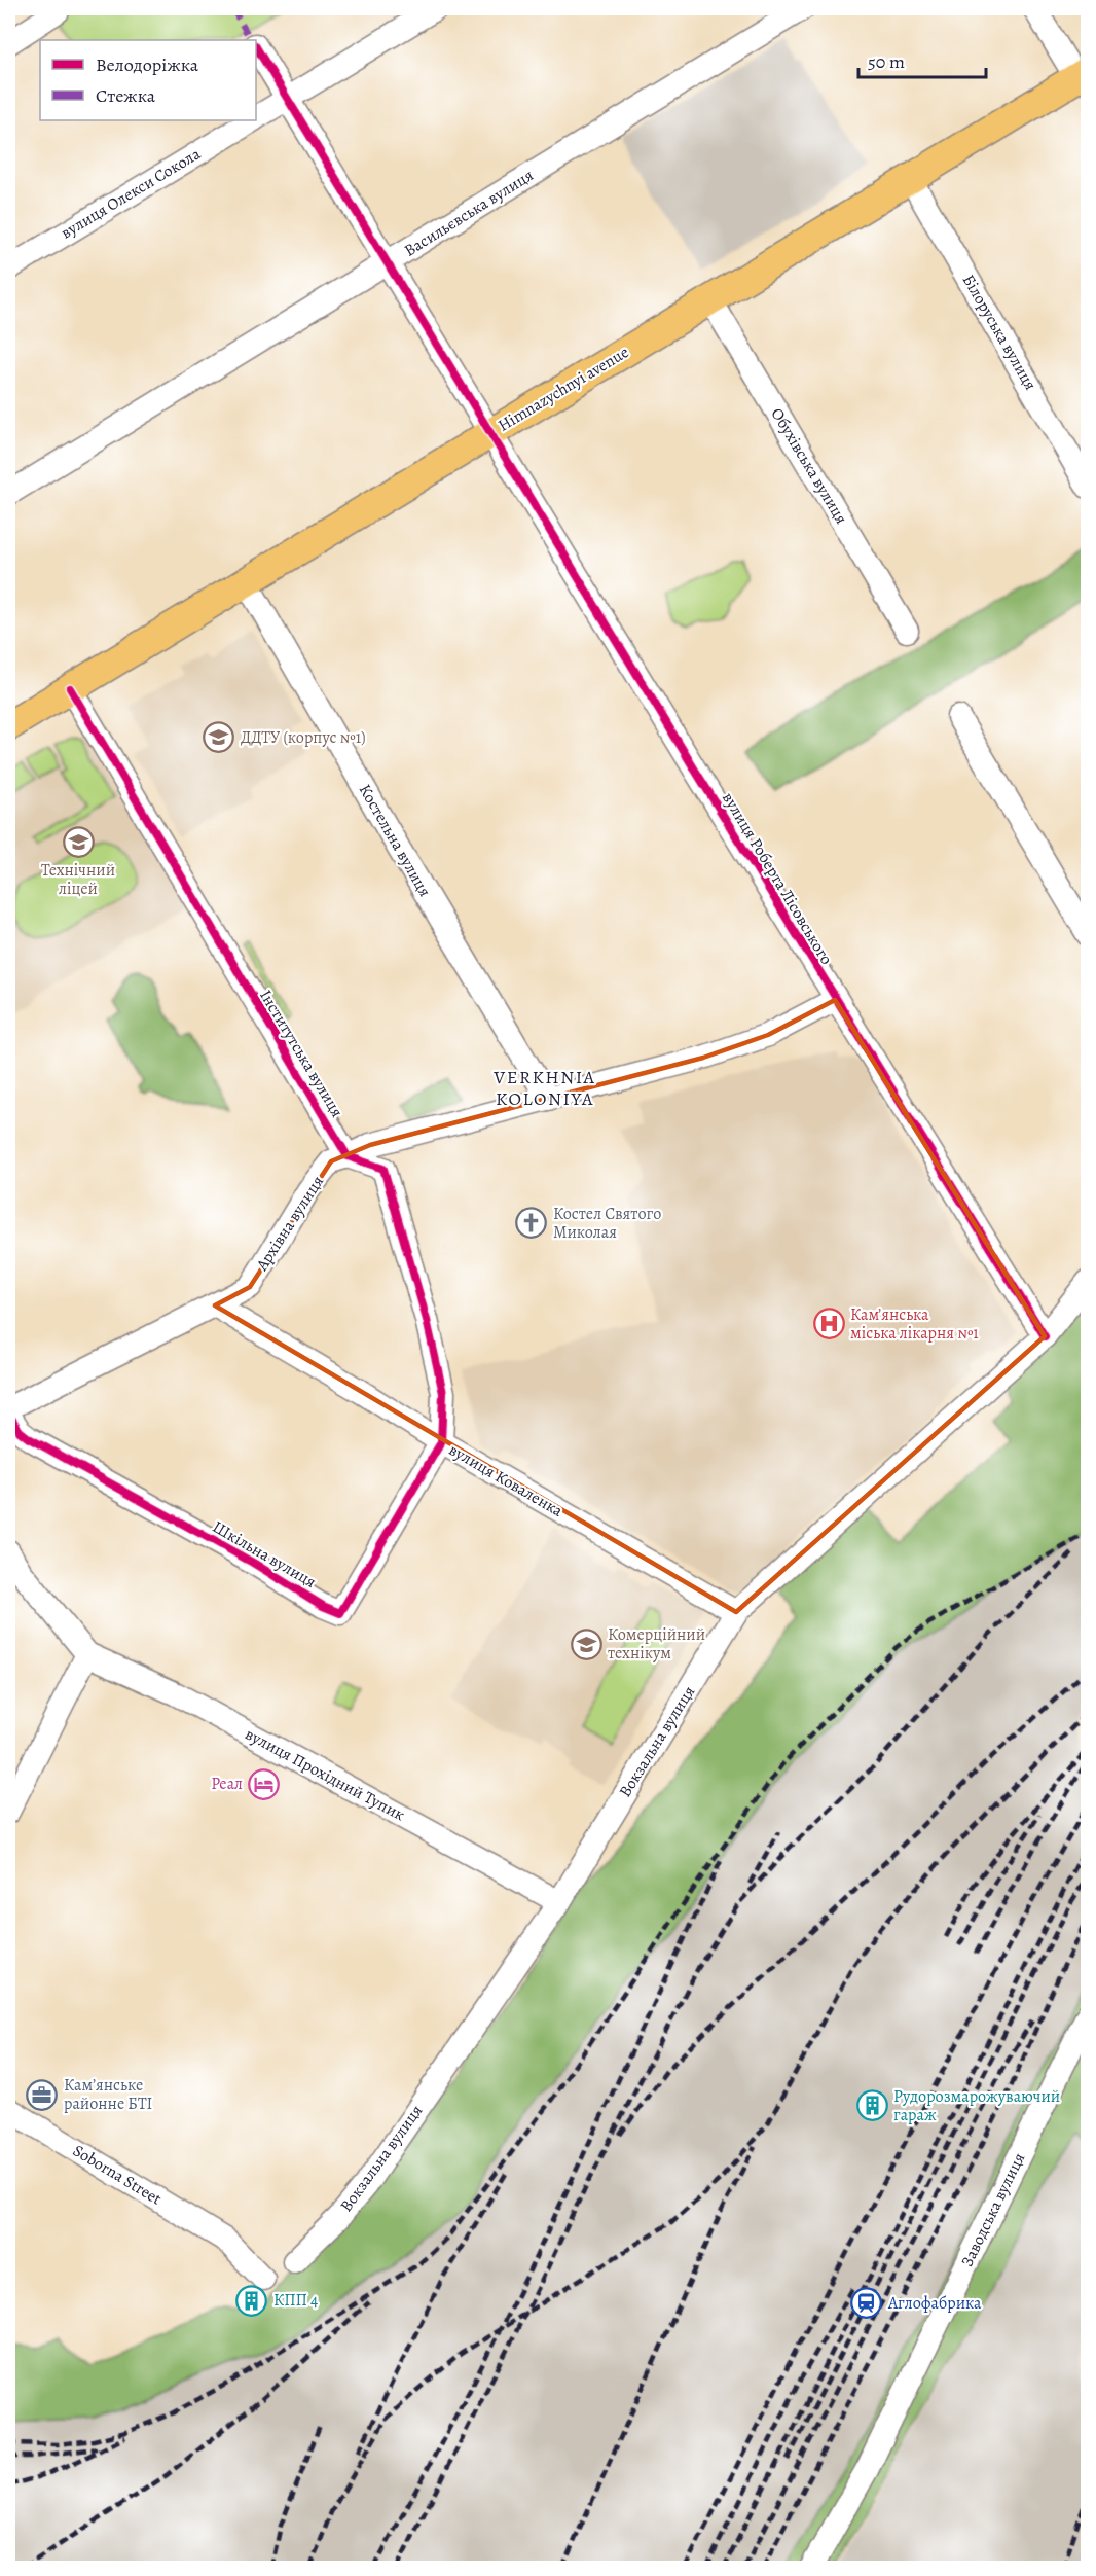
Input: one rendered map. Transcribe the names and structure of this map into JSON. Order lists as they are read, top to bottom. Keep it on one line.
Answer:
{"streets":{"main road":["Himnazychnyi avenue"],"street":["вулиця Олекси Сокола","Васильєвська вулиця","Білоруська вулиця","Обухівська вулиця","Костельна вулиця","вулиця Роберта Лісовського","Інститутська вулиця","Архівна вулиця","вулиця Коваленка","Шкільна вулиця","Вокзальна вулиця","вулиця Прохідний Тупик","Soborna Street","Заводська вулиця"]},"crossings":[["вулиця Олекси Сокола","вулиця Роберта Лісовського"],["Васильєвська вулиця","вулиця Роберта Лісовського"],["Білоруська вулиця","Himnazychnyi avenue"],["Himnazychnyi avenue","Обухівська вулиця"],["Himnazychnyi avenue","Костельна вулиця"],["Himnazychnyi avenue","вулиця Роберта Лісовського"],["Himnazychnyi avenue","Інститутська вулиця"],["Костельна вулиця","Архівна вулиця"],["вулиця Роберта Лісовського","Архівна вулиця"],["вулиця Роберта Лісовського","Вокзальна вулиця"],["Інститутська вулиця","Архівна вулиця"],["Архівна вулиця","вулиця Коваленка"],["вулиця Коваленка","Шкільна вулиця"],["вулиця Коваленка","Вокзальна вулиця"],["Вокзальна вулиця","вулиця Прохідний Тупик"]],"districts":["VERKHNIA KOLONIYA"],"places":{"school or university":["ДДТУ (корпус №1)","Технічний ліцей","Комерційний технікум"],"church":["Костел Святого Миколая"],"hospital":["Кам’янська міська лікарня №1"],"hotel":["Реал"],"office":["Камʼянське районне БТІ"],"building":["Рудорозмарожуваючий гараж","КПП 4"],"station":["Аглофабрика"]},"legend":["Велодоріжка","Стежка"],"scale_bar":"50 m"}
